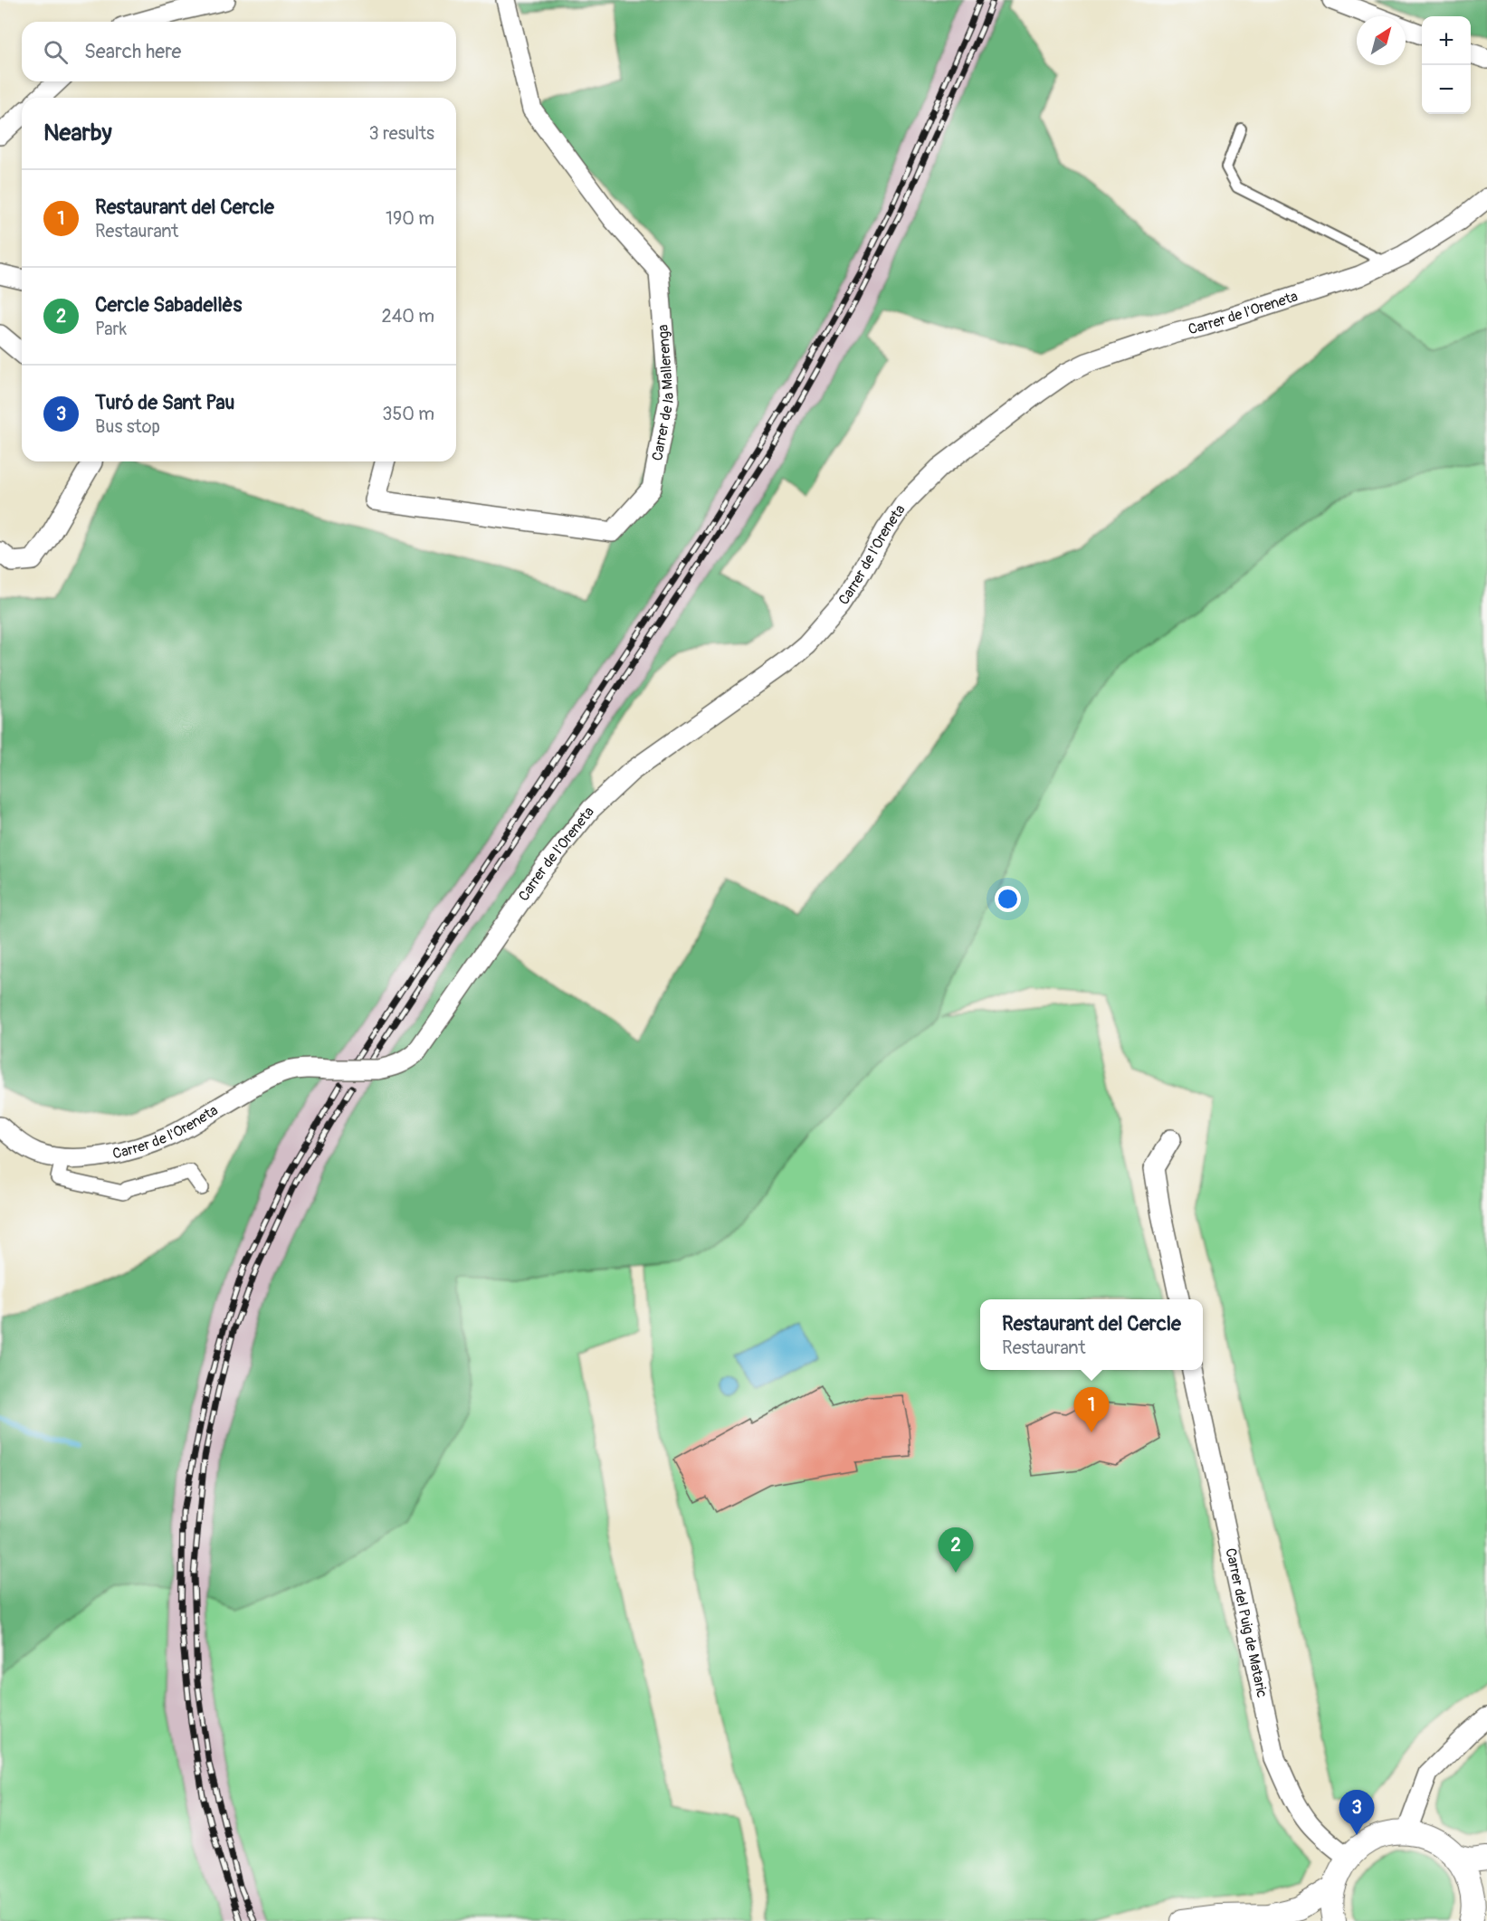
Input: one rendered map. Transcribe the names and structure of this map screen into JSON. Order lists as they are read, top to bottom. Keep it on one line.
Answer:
{"streets":{"street":["Carrer de l'Oreneta","Carrer de la Mallerenga","Carrer del Puig de Mataric"]},"north":"top right","page":{"map_buttons":["+","−"],"search":"Search here","heading":["Nearby","3 results"],"list":[{"mark":"1","name":"Restaurant del Cercle","note":"Restaurant","value":"190 m"},{"mark":"2","name":"Cercle Sabadellès","note":"Park","value":"240 m"},{"mark":"3","name":"Turó de Sant Pau","note":"Bus stop","value":"350 m"}],"popup":["Restaurant del Cercle","Restaurant"],"pins":["1","2","3"]}}
